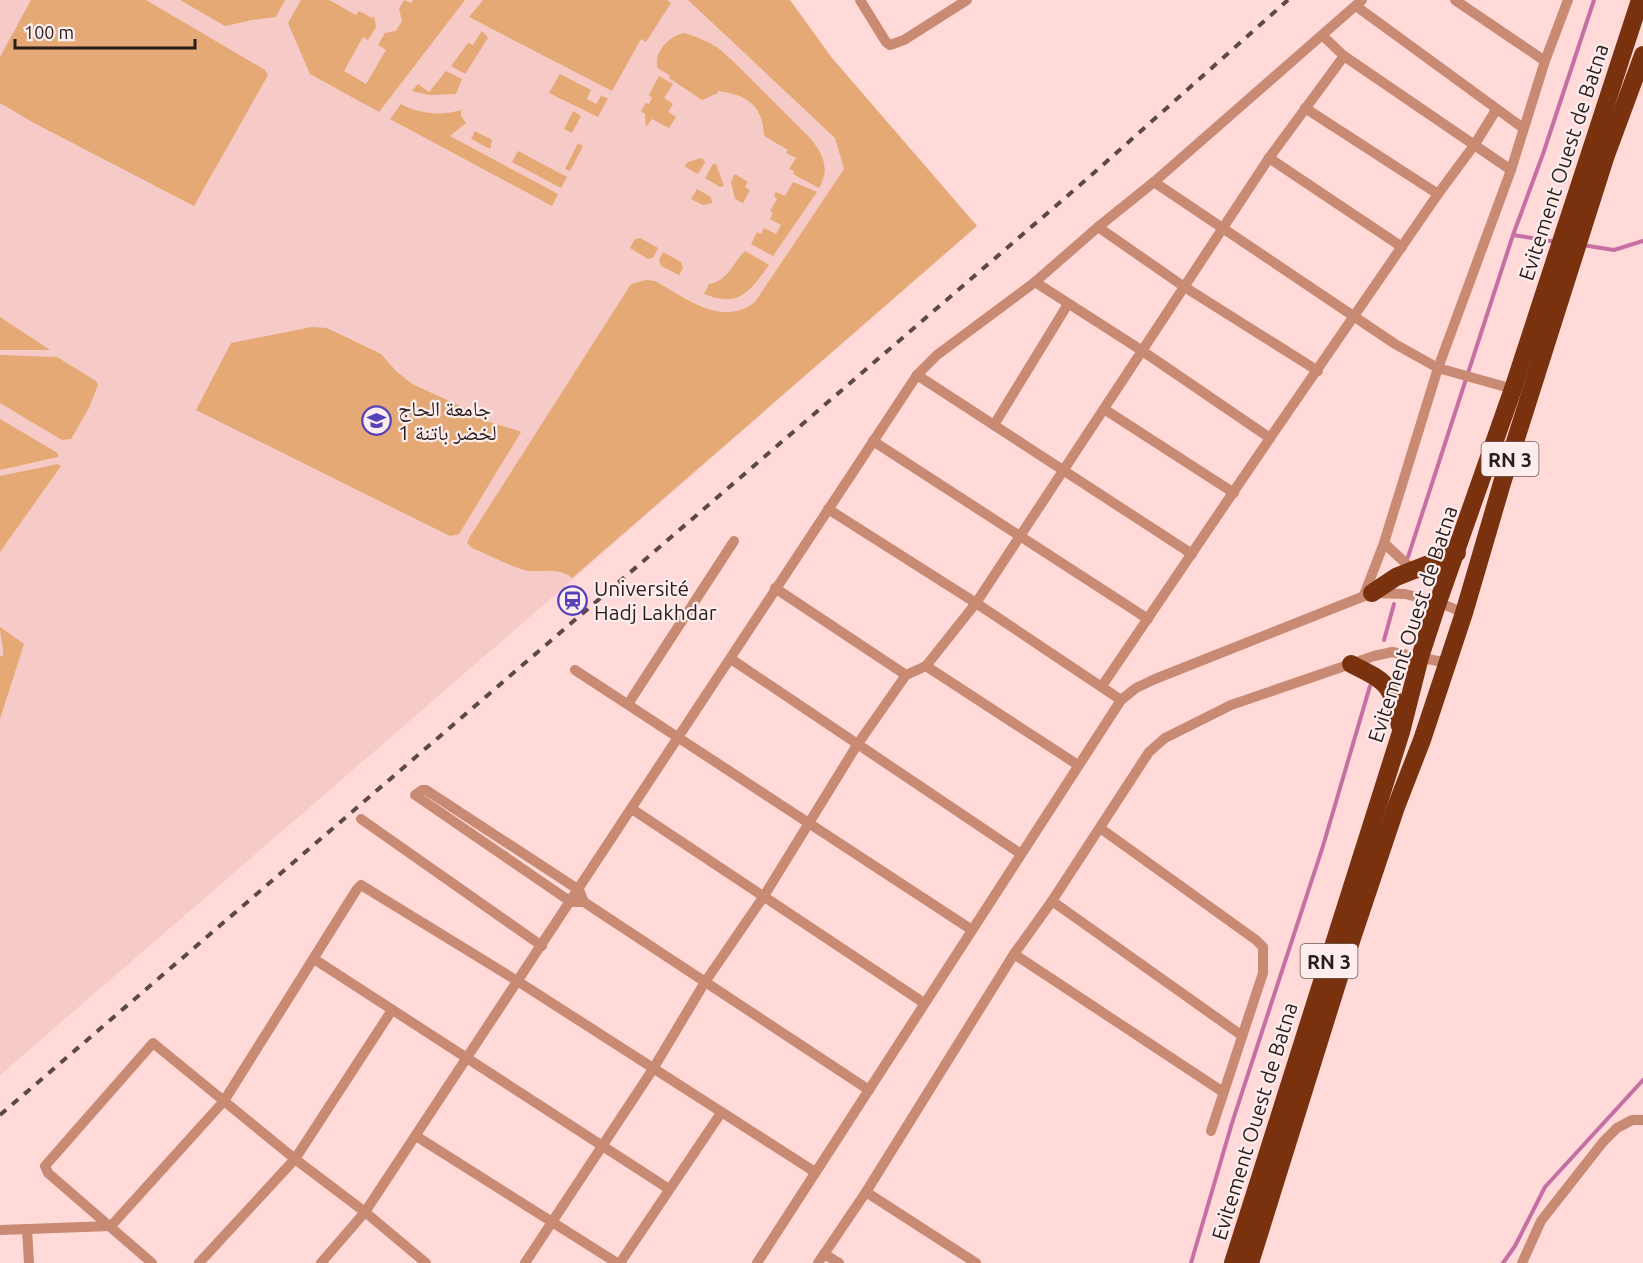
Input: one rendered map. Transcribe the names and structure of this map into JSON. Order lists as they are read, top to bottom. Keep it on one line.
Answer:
{"streets":{"highway":["Evitement Ouest de Batna","RN 3"]},"places":{"school or university":["جامعة الحاج لخضر باتنة 1"],"station":["Université Hadj Lakhdar"]},"scale_bar":"100 m"}
